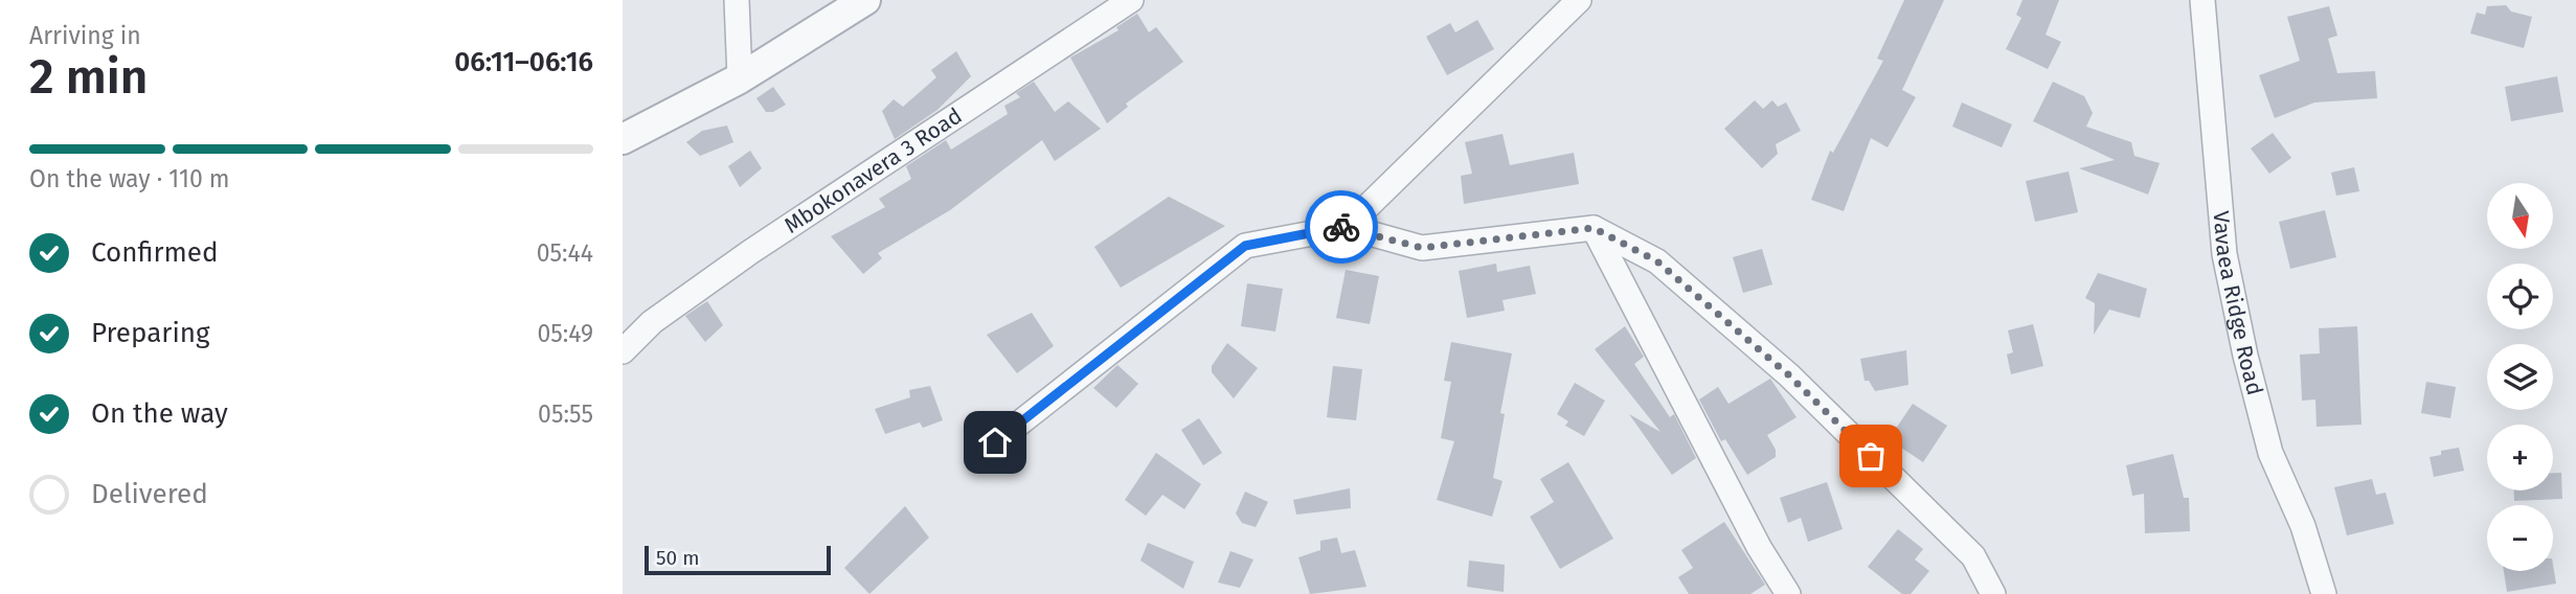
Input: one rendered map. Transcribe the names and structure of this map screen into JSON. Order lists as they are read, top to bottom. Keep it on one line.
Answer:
{"streets":{"street":["Mbokonavera 3 Road","Vavaea Ridge Road"]},"scale_bar":"50 m","north":"bottom","page":{"heading":["2 min","Arriving in","06:11–06:16"],"bar":"On the way · 110 m","map_buttons":["+","−"],"list":[["Confirmed","05:44"],["Preparing","05:49"],["On the way","05:55"],"Delivered"],"scale":"50 m"}}
